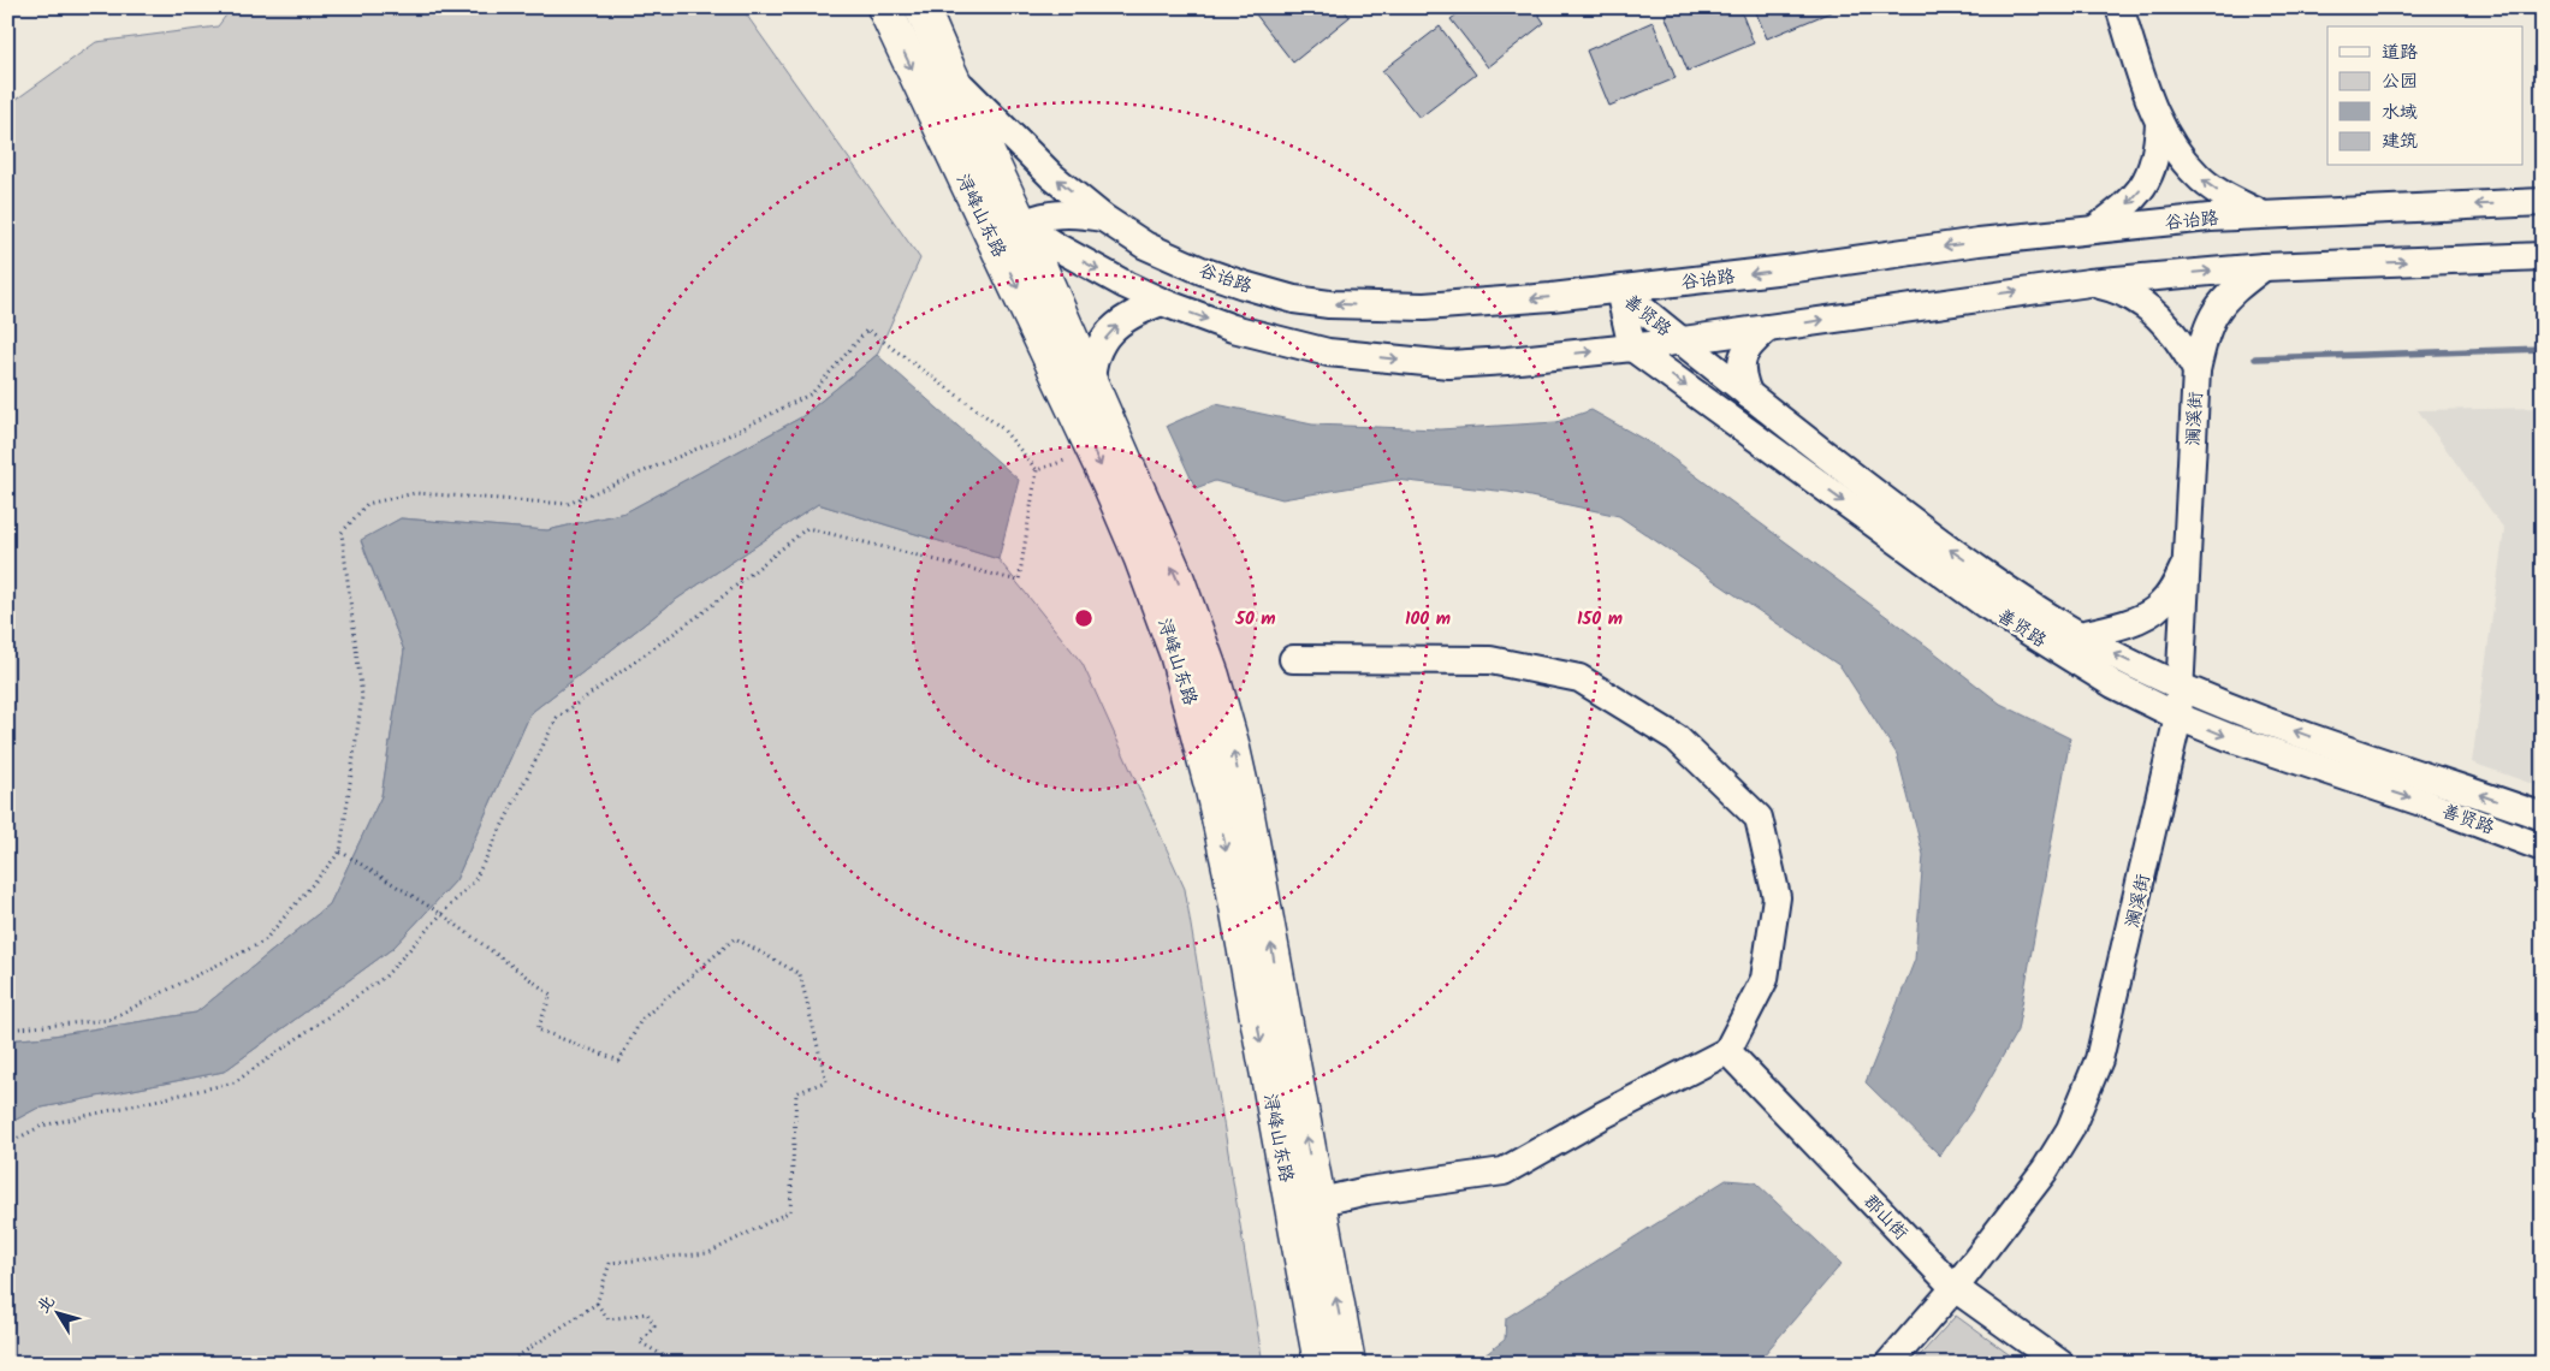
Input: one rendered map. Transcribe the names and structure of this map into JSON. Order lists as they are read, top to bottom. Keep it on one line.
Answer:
{"streets":{"main road":["浔峰山东路"],"street":["谷诒路","善贤路","澜溪街","郡山街"]},"crossings":[["浔峰山东路","谷诒路"],["谷诒路","善贤路"],["善贤路","澜溪街"],["澜溪街","郡山街"]],"legend":["道路","公园","水域","建筑"],"north":"top left","rings":["50 m","100 m","150 m"]}
